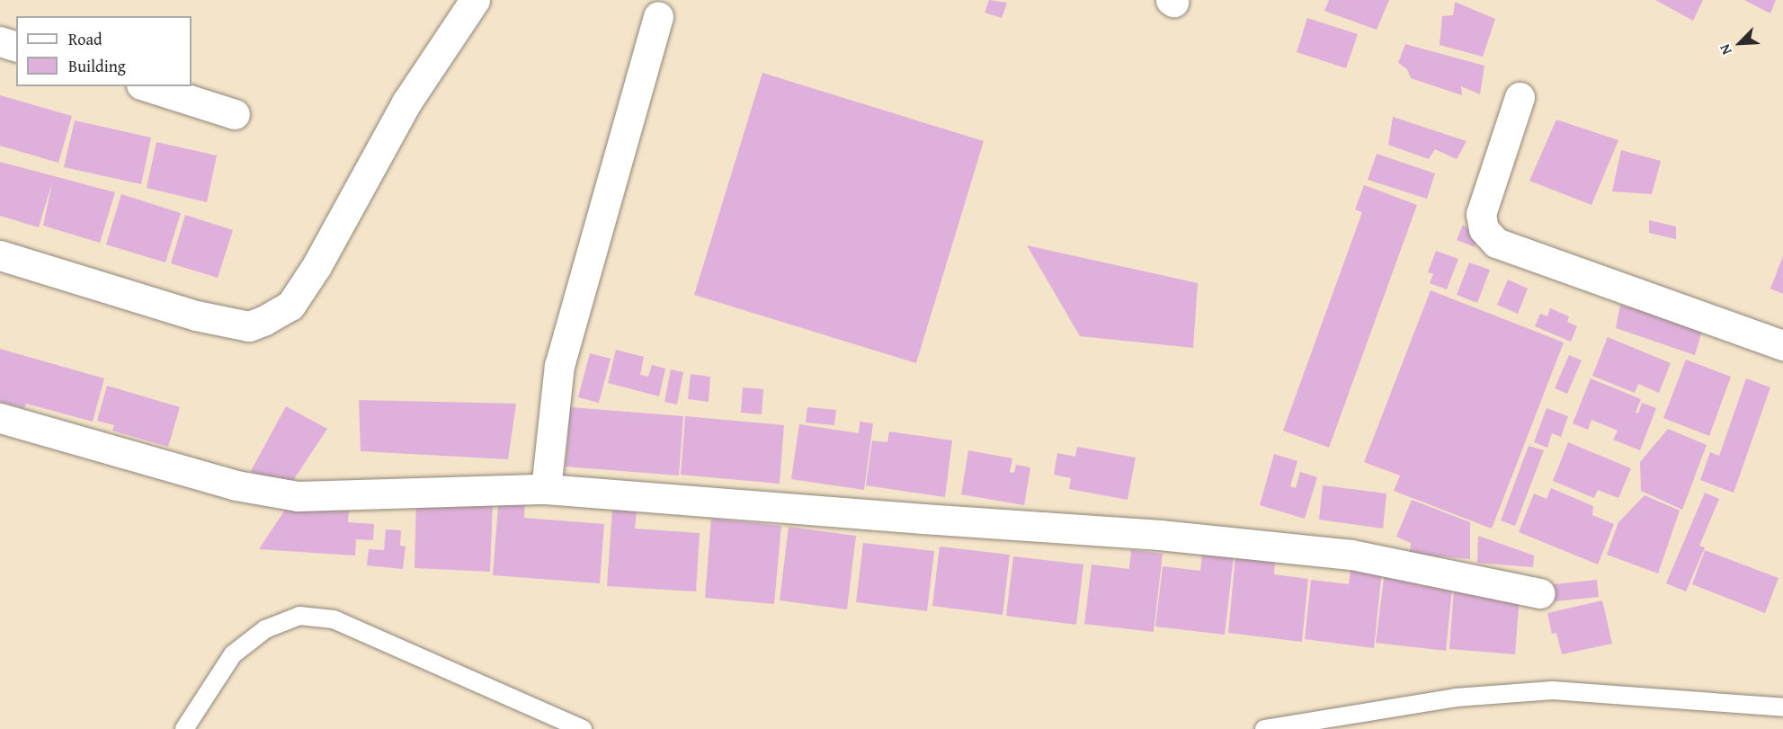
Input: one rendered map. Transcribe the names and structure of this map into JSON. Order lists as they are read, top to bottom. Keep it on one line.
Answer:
{"legend":["Road","Building"],"north":"bottom left"}
